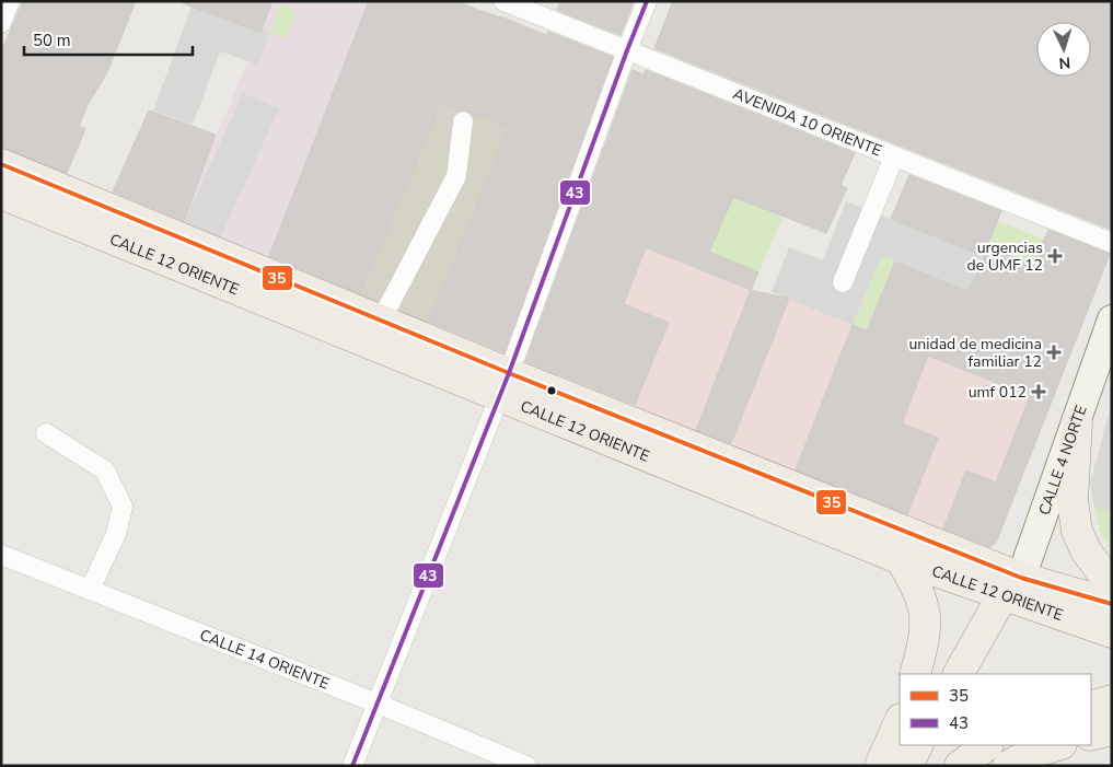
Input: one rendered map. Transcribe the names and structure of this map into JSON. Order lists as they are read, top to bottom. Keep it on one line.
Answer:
{"streets":{"main road":["CALLE 12 ORIENTE","CALLE 4 NORTE"],"street":["AVENIDA 10 ORIENTE","CALLE 14 ORIENTE"]},"crossings":[["CALLE 12 ORIENTE","CALLE 4 NORTE"]],"places":{"health":["urgencias de UMF 12","unidad de medicina familiar 12","umf 012"]},"lines":["transit line 43","transit line 35"],"legend":["35","43"],"scale_bar":"50 m","north":"bottom"}
